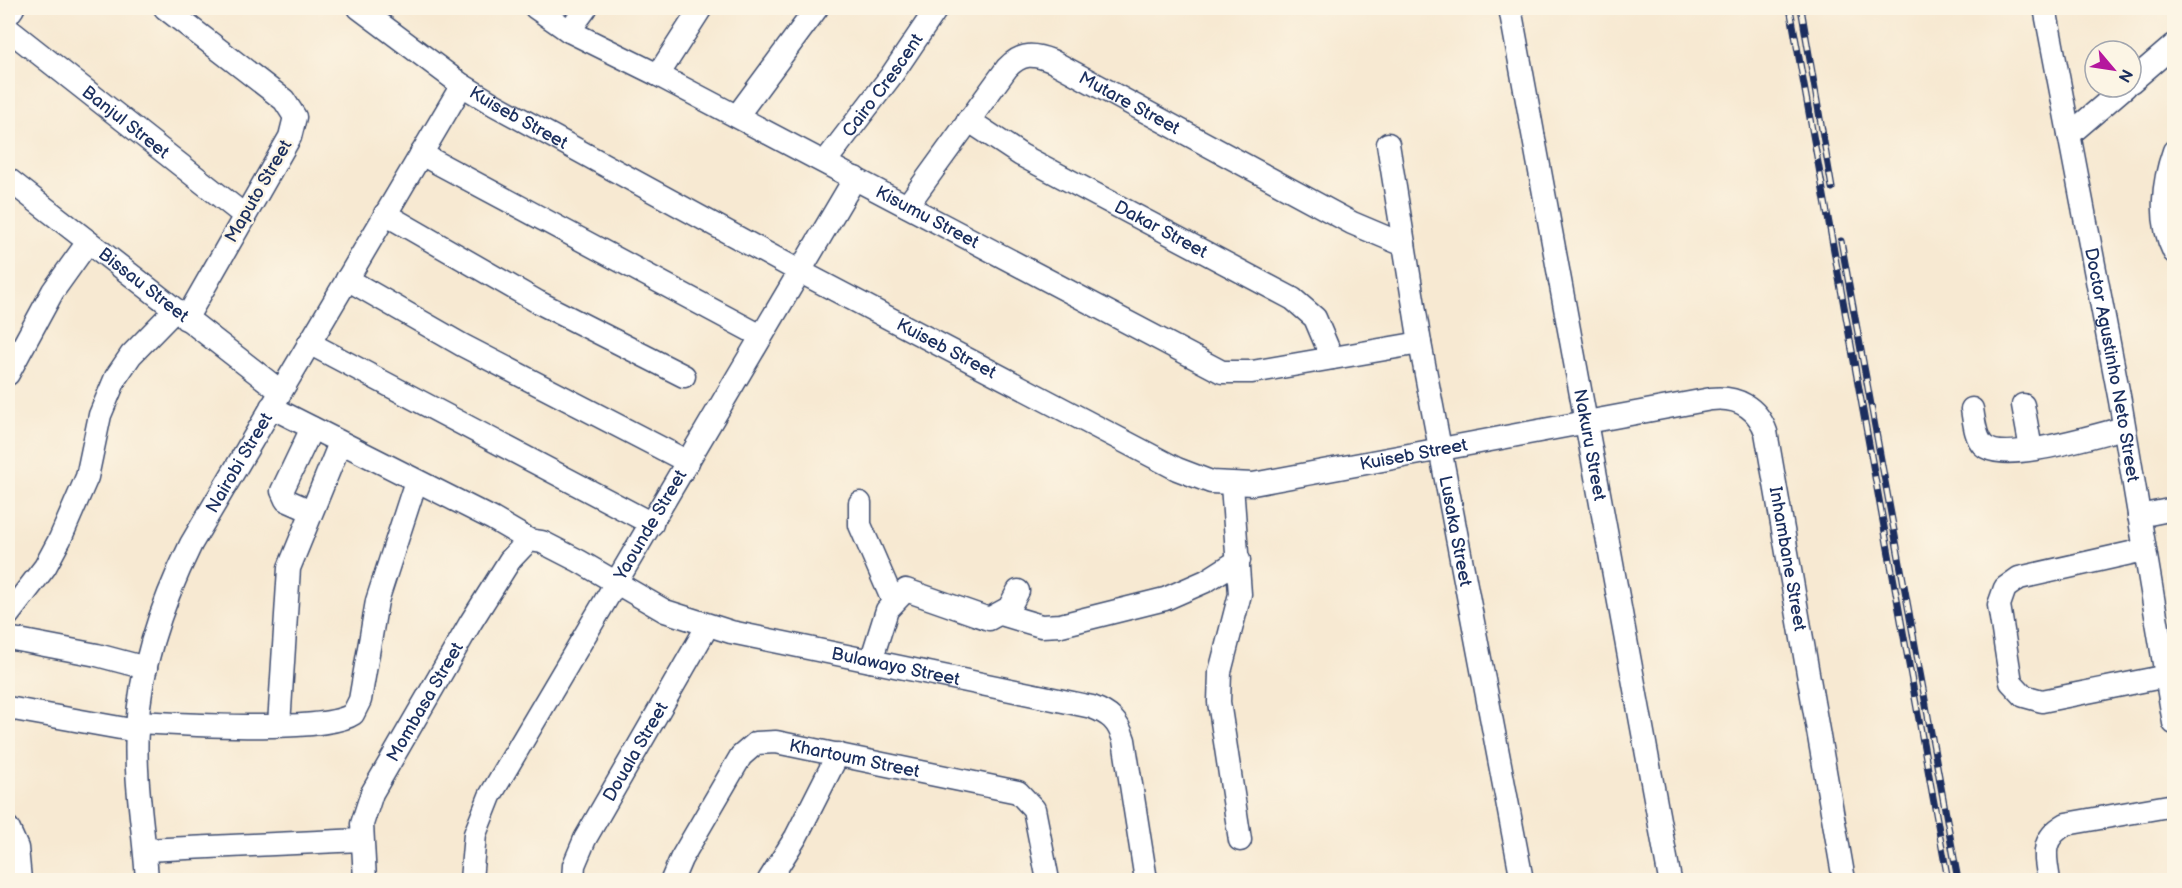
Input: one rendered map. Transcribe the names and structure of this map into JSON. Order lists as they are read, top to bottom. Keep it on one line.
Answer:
{"streets":{"street":["Cairo Crescent","Mutare Street","Kuiseb Street","Banjul Street","Maputo Street","Kisumu Street","Dakar Street","Bissau Street","Doctor Agustinho Neto Street","Nakuru Street","Nairobi Street","Yaounde Street","Lusaka Street","Inhambane Street","Bulawayo Street","Mombasa Street","Douala Street","Khartoum Street"]},"crossings":[["Cairo Crescent","Kisumu Street"],["Mutare Street","Kisumu Street"],["Mutare Street","Dakar Street"],["Mutare Street","Lusaka Street"],["Kuiseb Street","Nakuru Street"],["Kuiseb Street","Nairobi Street"],["Kuiseb Street","Yaounde Street"],["Kuiseb Street","Lusaka Street"],["Kuiseb Street","Inhambane Street"],["Banjul Street","Maputo Street"],["Maputo Street","Bissau Street"],["Kisumu Street","Dakar Street"],["Kisumu Street","Yaounde Street"],["Kisumu Street","Lusaka Street"],["Bissau Street","Nairobi Street"],["Bissau Street","Bulawayo Street"],["Nakuru Street","Inhambane Street"],["Yaounde Street","Bulawayo Street"],["Bulawayo Street","Mombasa Street"],["Bulawayo Street","Douala Street"]],"north":"bottom right"}
